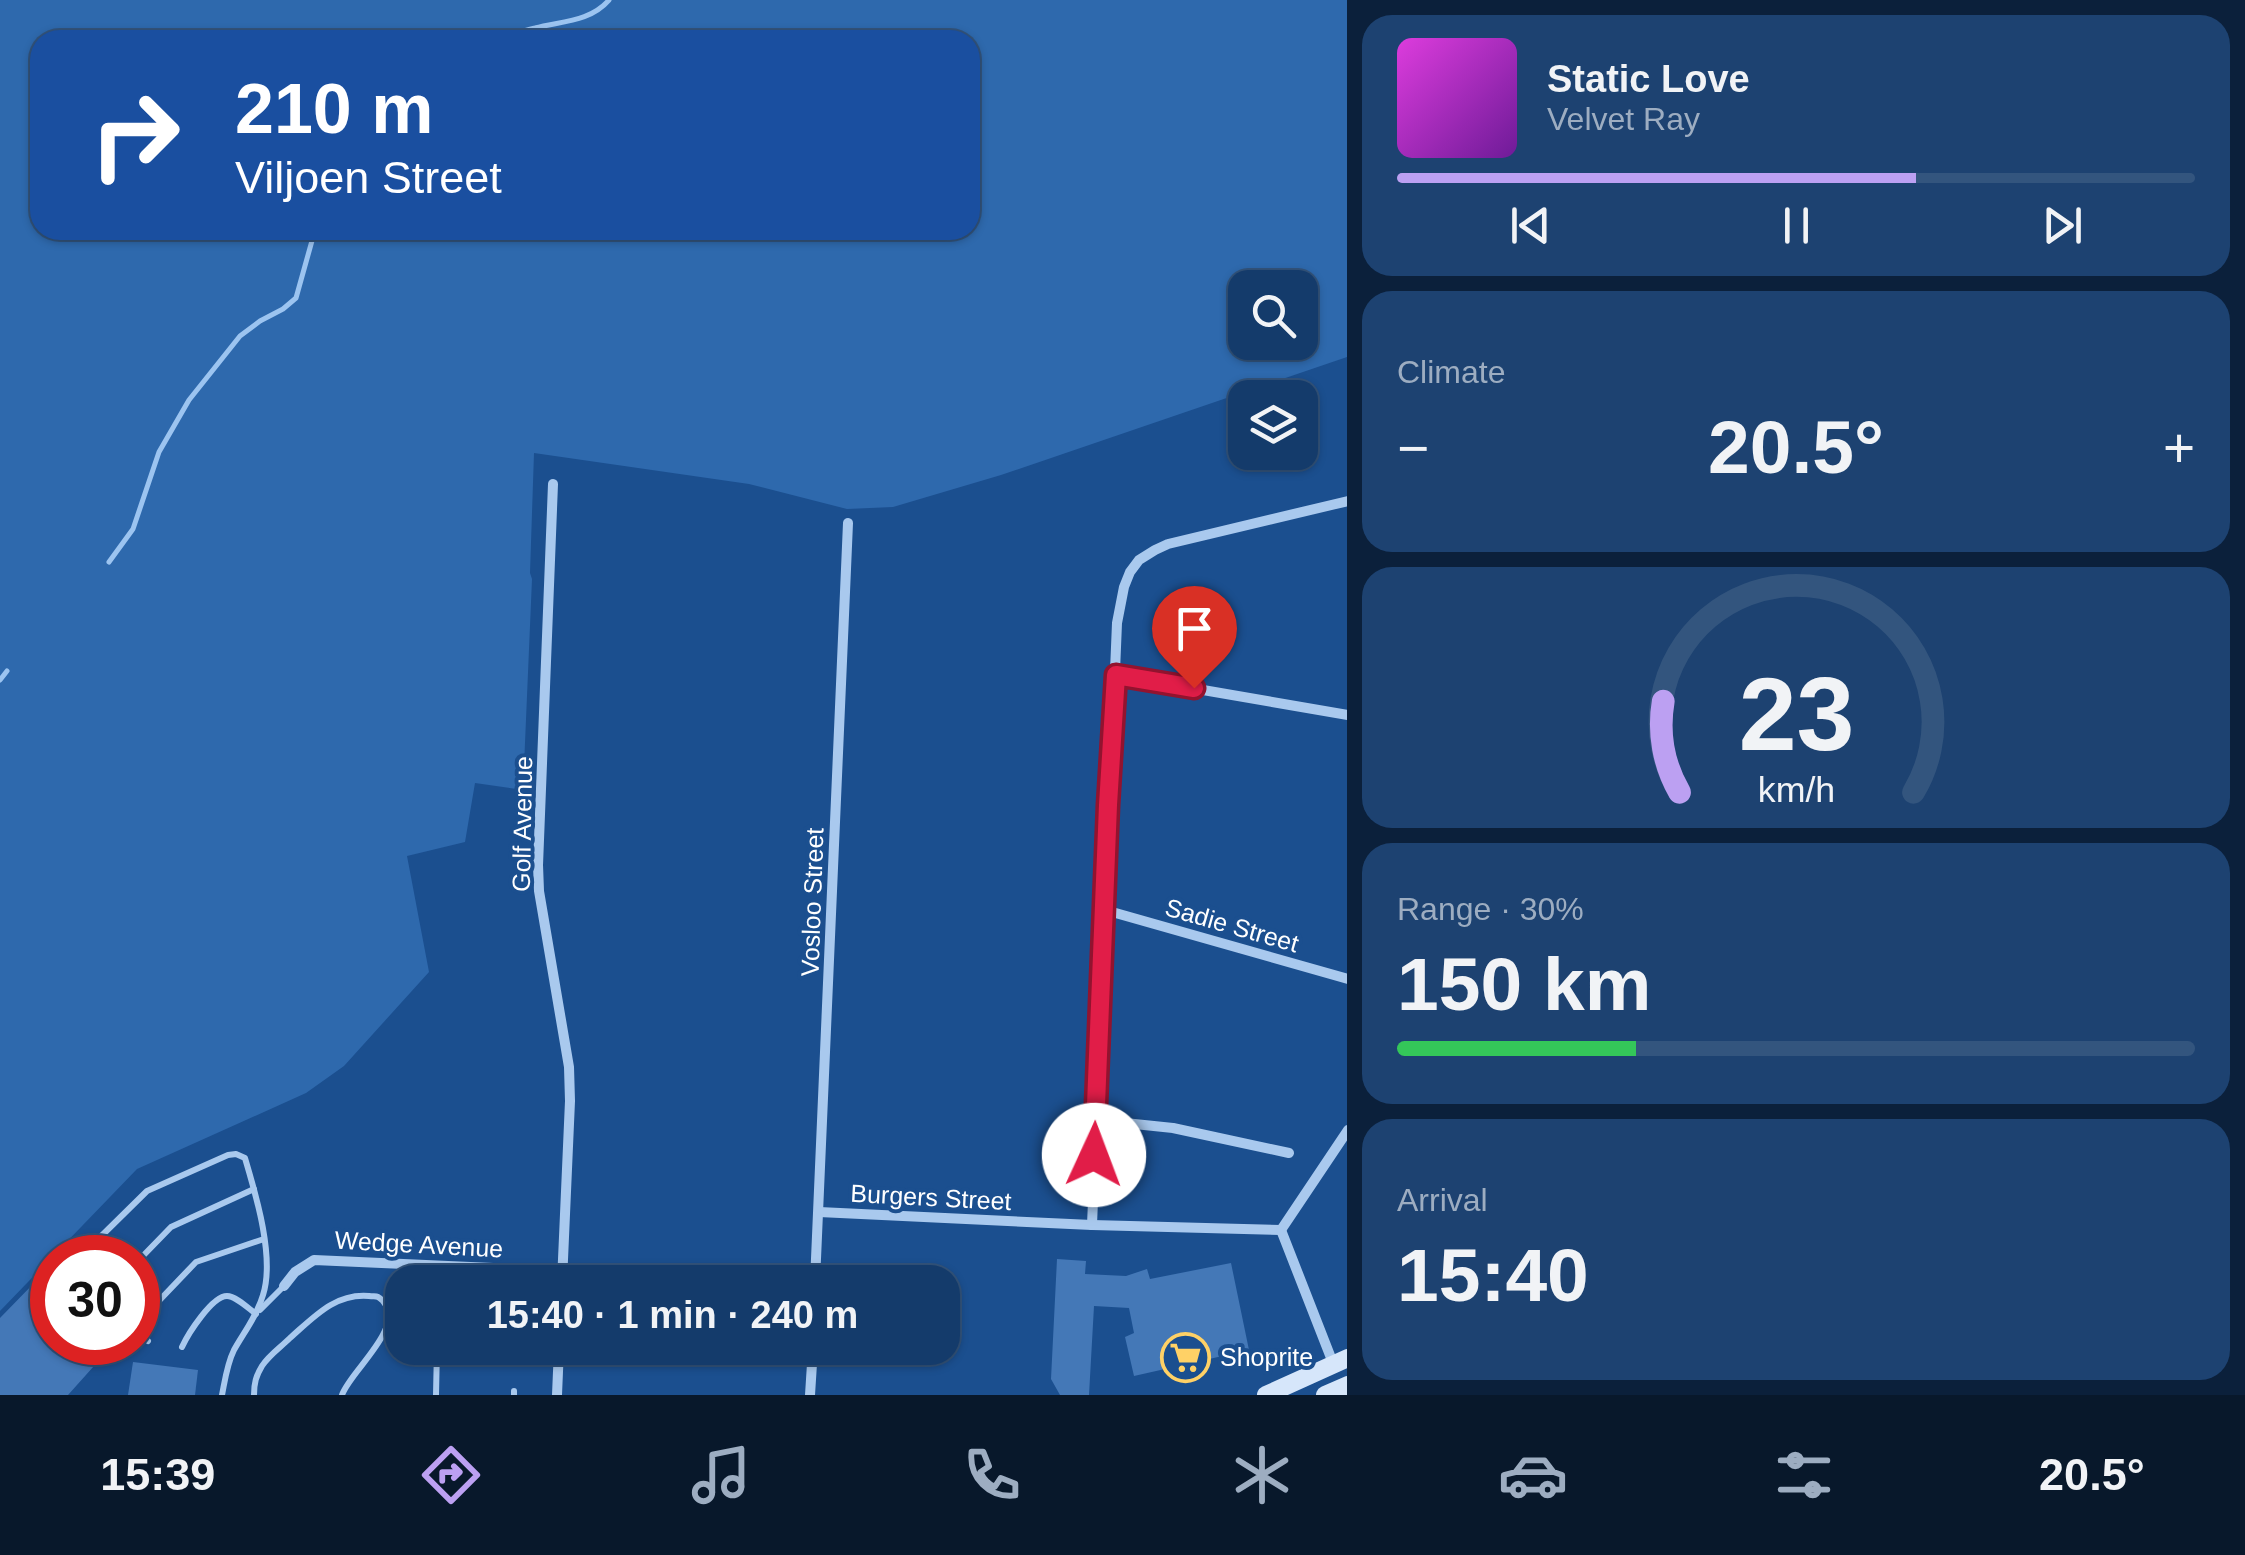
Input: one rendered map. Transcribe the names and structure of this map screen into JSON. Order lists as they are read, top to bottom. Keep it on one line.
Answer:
{"streets":{"street":["Golf Avenue","Vosloo Street","Sadie Street","Burgers Street","Wedge Avenue"]},"crossings":[["Vosloo Street","Burgers Street"]],"places":{"supermarket":["Shoprite"]},"page":{"turn":["210 m","Viljoen Street"],"song":["Static Love","Velvet Ray"],"tile":["Climate",["Range · 30%","150 km"],["Arrival","15:40"]],"heat":["−","20.5°","+"],"limit":"30","trip":"15:40 · 1 min · 240 m","tabs":["15:39","20.5°"],"gauge":["23","km/h"]}}
